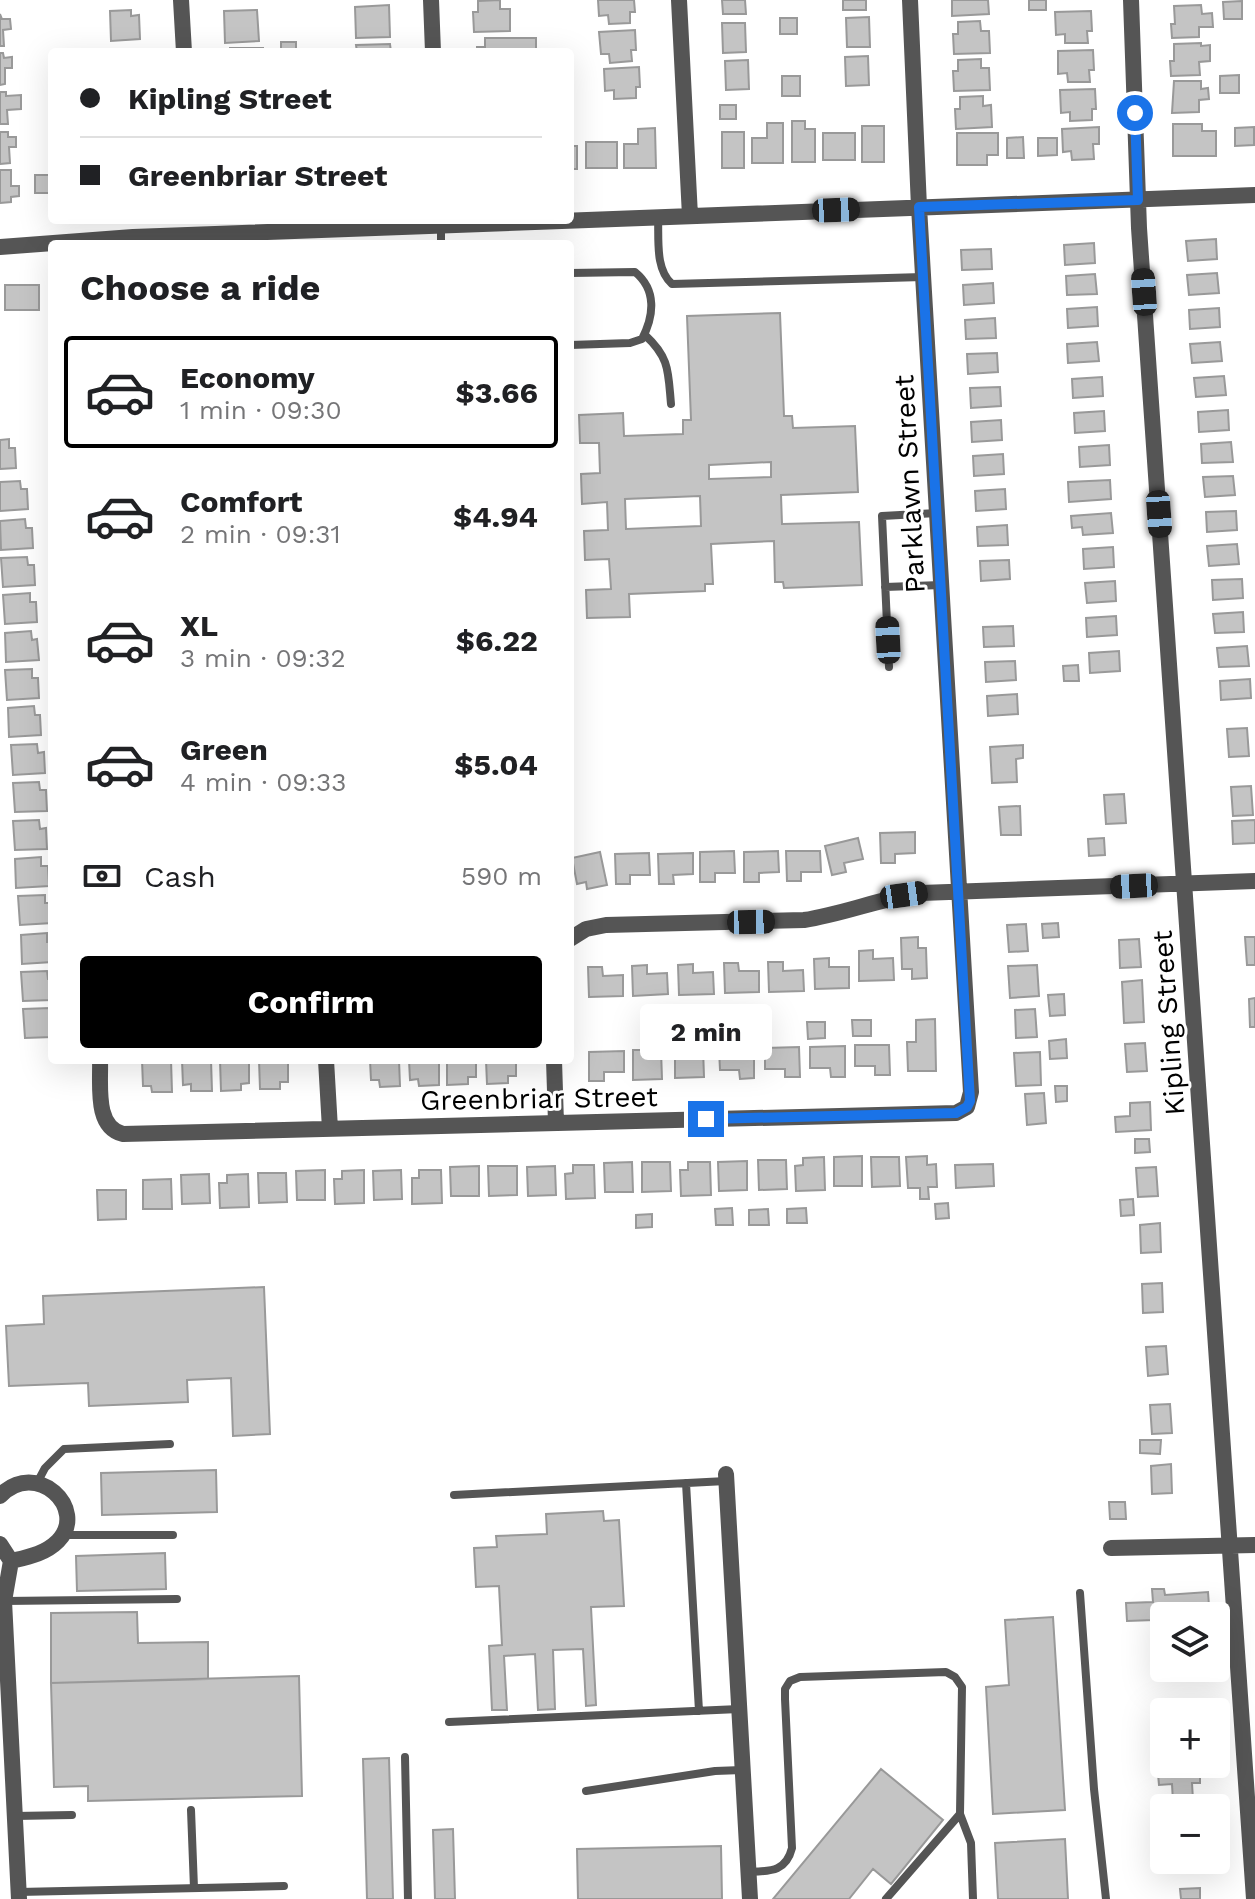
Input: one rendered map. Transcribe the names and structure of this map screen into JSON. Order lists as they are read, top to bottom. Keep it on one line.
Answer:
{"streets":{"street":["Parklawn Street","Kipling Street","Greenbriar Street"]},"crossings":[["Parklawn Street","Greenbriar Street"]],"page":{"banner":["Kipling Street","Greenbriar Street"],"heading":"Choose a ride","list":[{"name":"Economy","note":"1 min · 09:30","value":"$3.66"},{"name":"Comfort","note":"2 min · 09:31","value":"$4.94"},{"name":"XL","note":"3 min · 09:32","value":"$6.22"},{"name":"Green","note":"4 min · 09:33","value":"$5.04"}],"pay":["Cash","590 m"],"buttons":"Confirm","bubble":"2 min","map_buttons":["+","−"]}}
